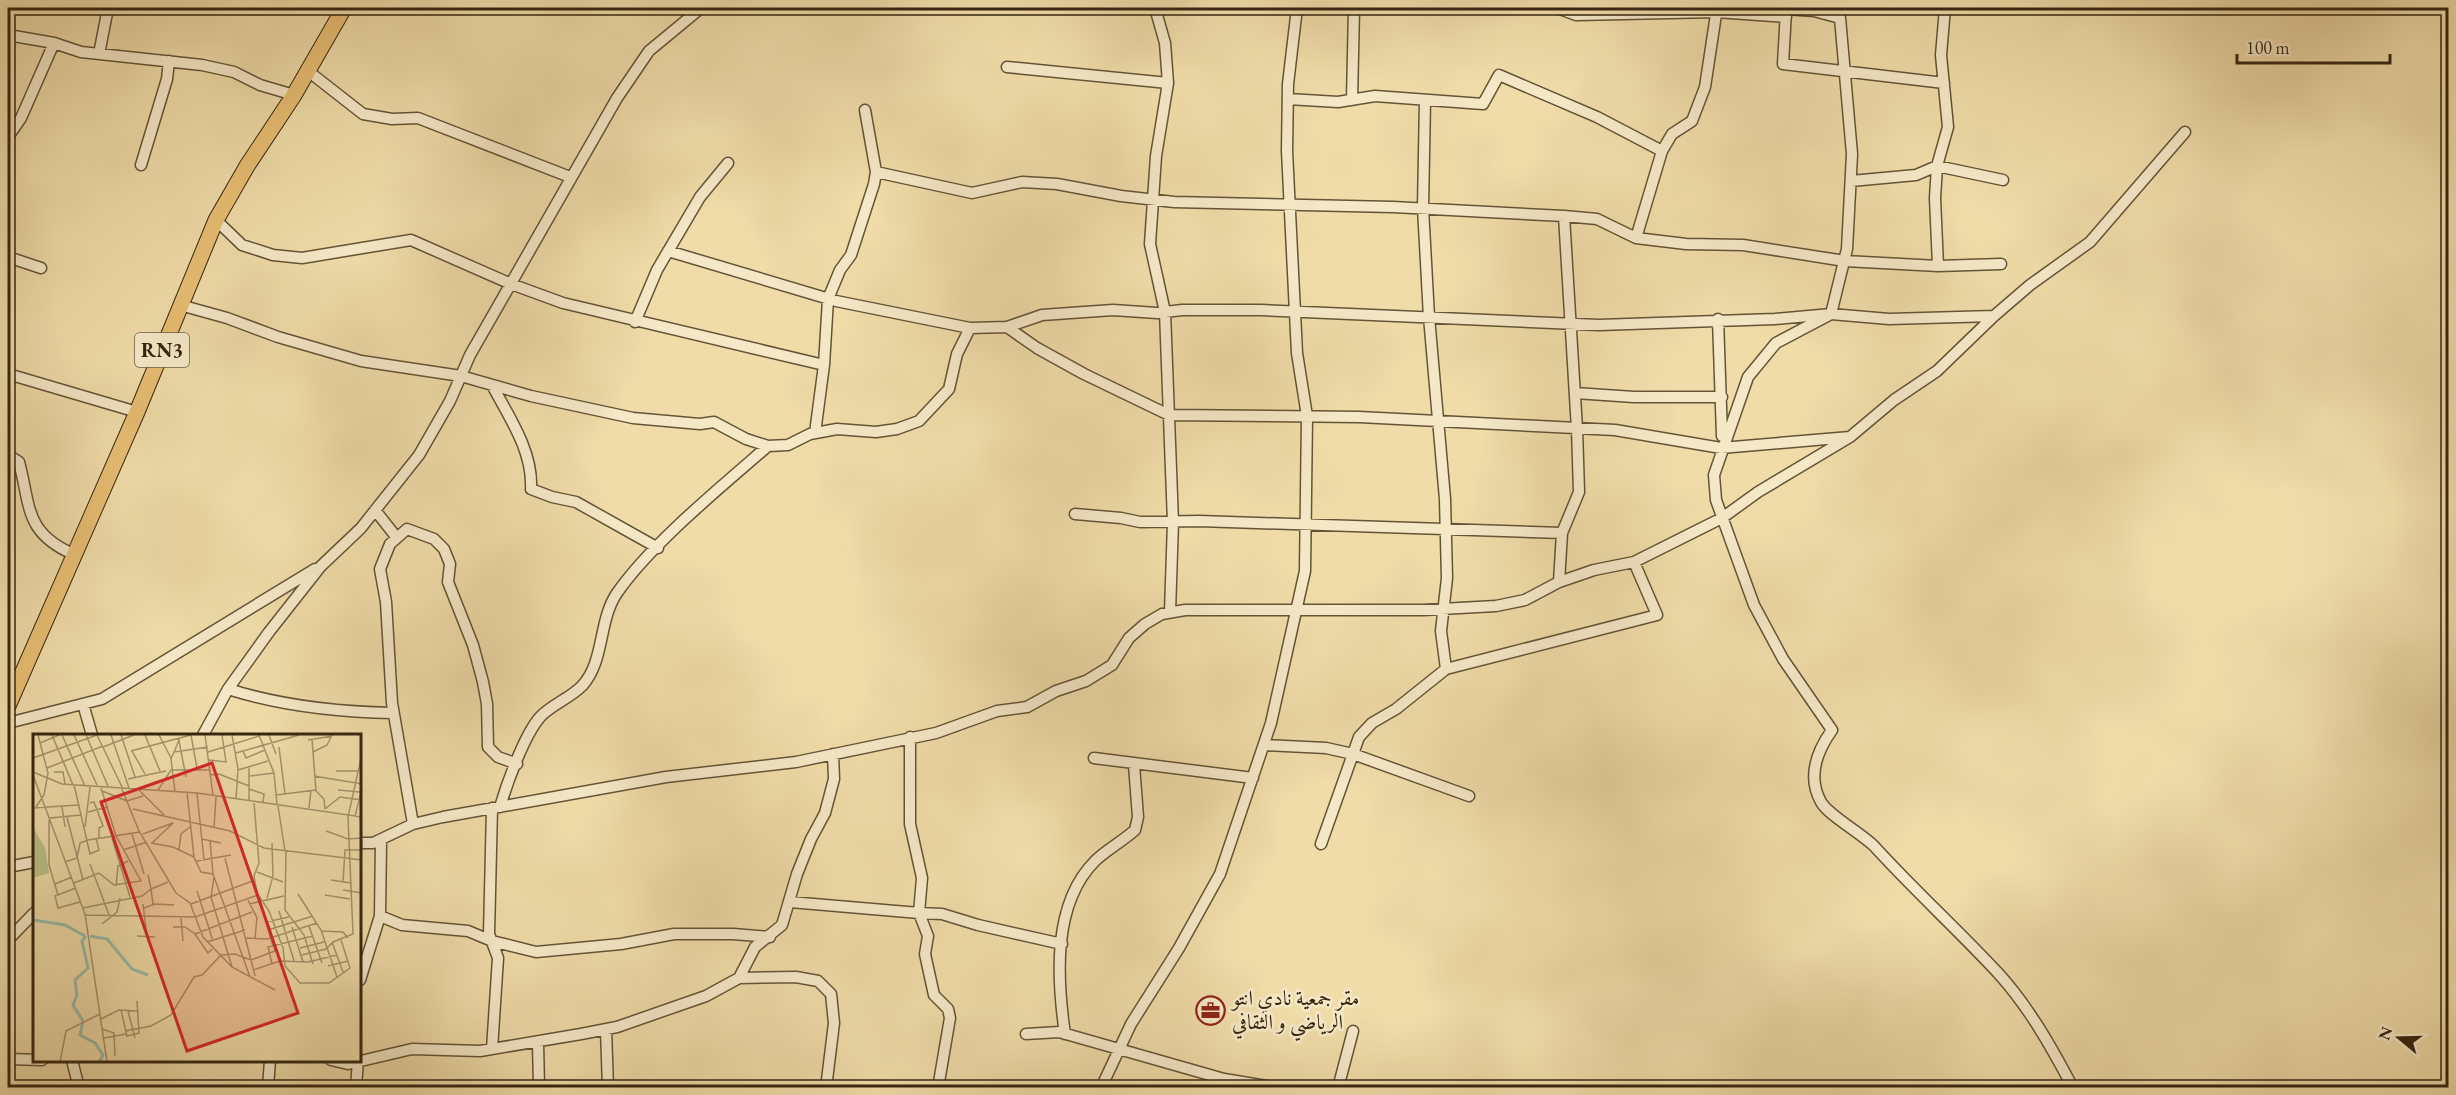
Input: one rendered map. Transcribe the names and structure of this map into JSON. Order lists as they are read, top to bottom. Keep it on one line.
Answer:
{"streets":{"highway":["RN3"]},"places":{"office":["مقر جمعية نادي انتو الرياضي و الثقافي"]},"scale_bar":"100 m","north":"left"}
